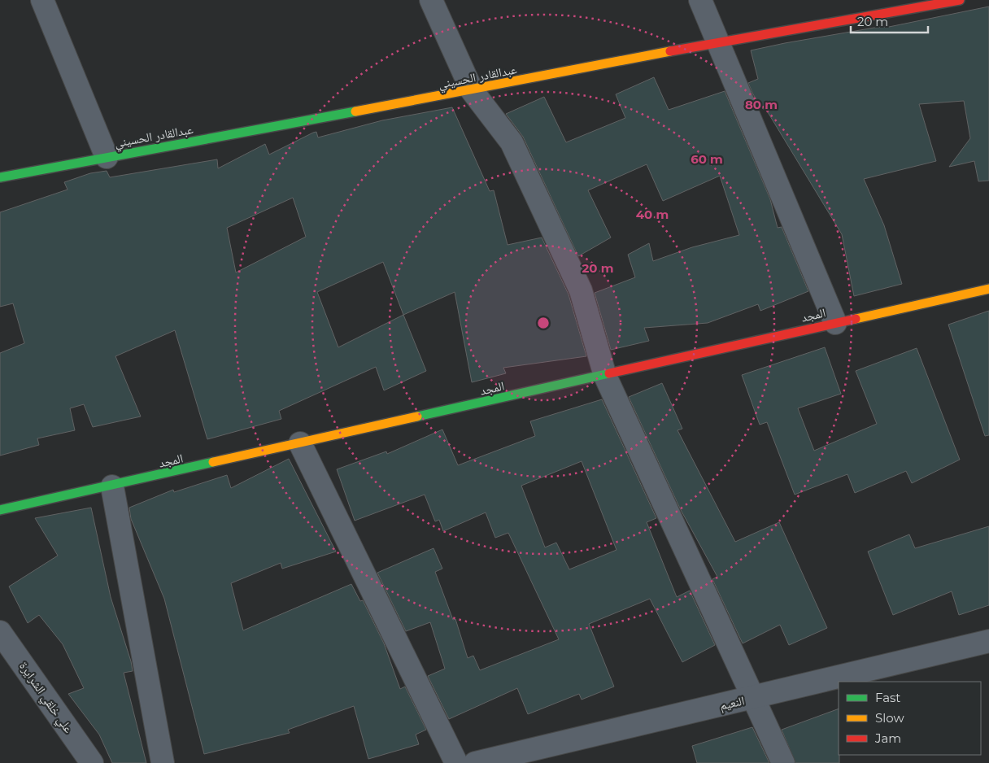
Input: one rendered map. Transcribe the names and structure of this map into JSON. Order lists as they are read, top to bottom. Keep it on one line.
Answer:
{"streets":{"street":["عبدالقادر الحسيني","المجد","علي خلقي الشرايرة","النعيم"]},"legend":["Fast","Slow","Jam"],"scale_bar":"20 m","rings":["80 m","60 m","40 m","20 m"]}
